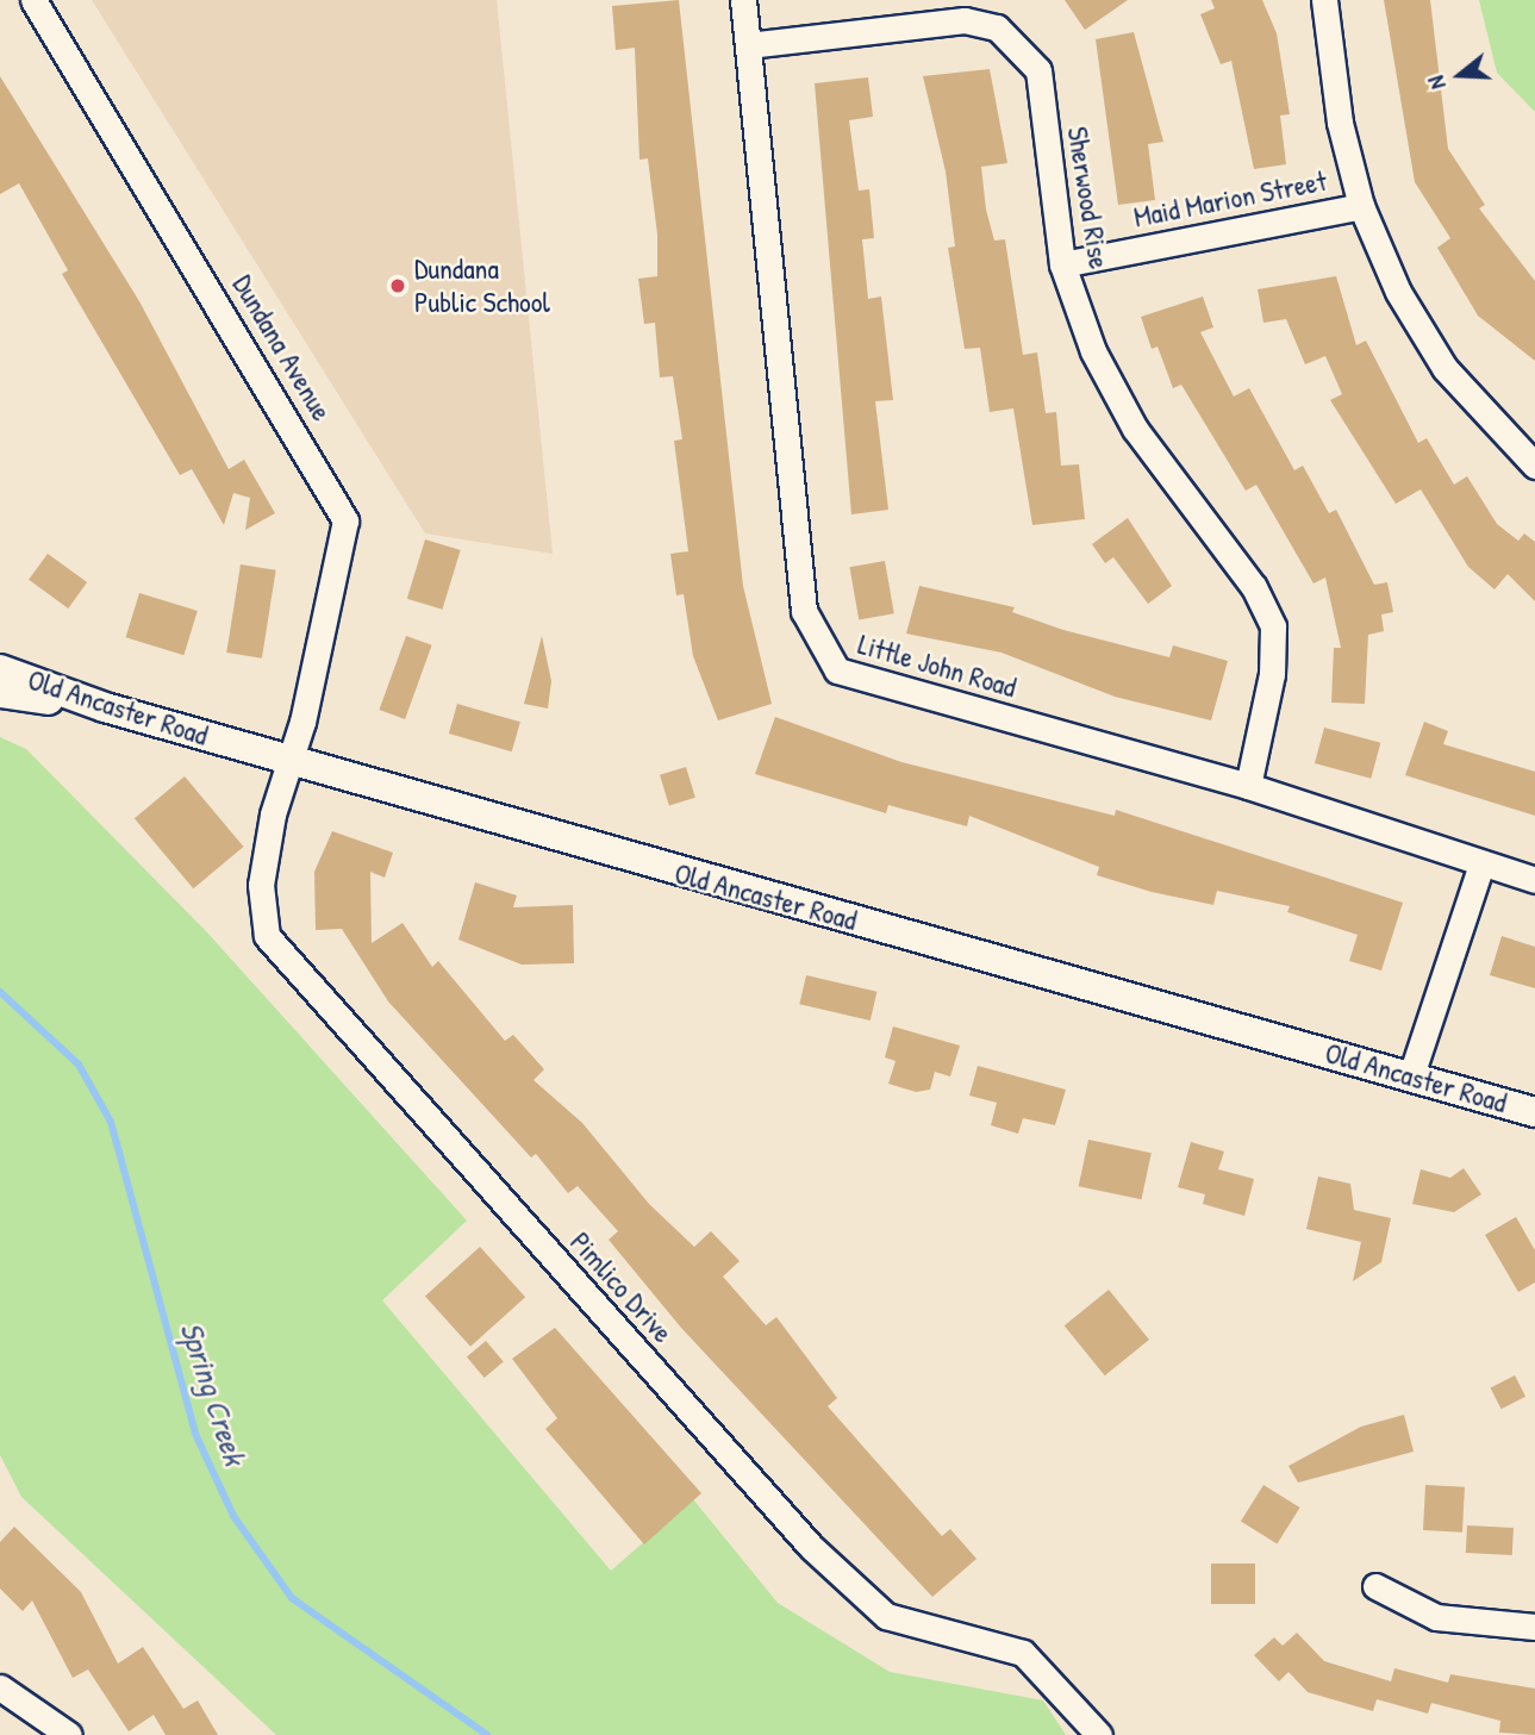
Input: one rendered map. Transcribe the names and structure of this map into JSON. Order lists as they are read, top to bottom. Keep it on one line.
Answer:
{"streets":{"street":["Sherwood Rise","Maid Marion Street","Dundana Avenue","Little John Road","Old Ancaster Road","Pimlico Drive"]},"crossings":[["Sherwood Rise","Maid Marion Street"],["Sherwood Rise","Little John Road"],["Dundana Avenue","Old Ancaster Road"],["Dundana Avenue","Pimlico Drive"],["Old Ancaster Road","Pimlico Drive"]],"water":["Spring Creek"],"places":["Dundana Public School"],"north":"left"}
